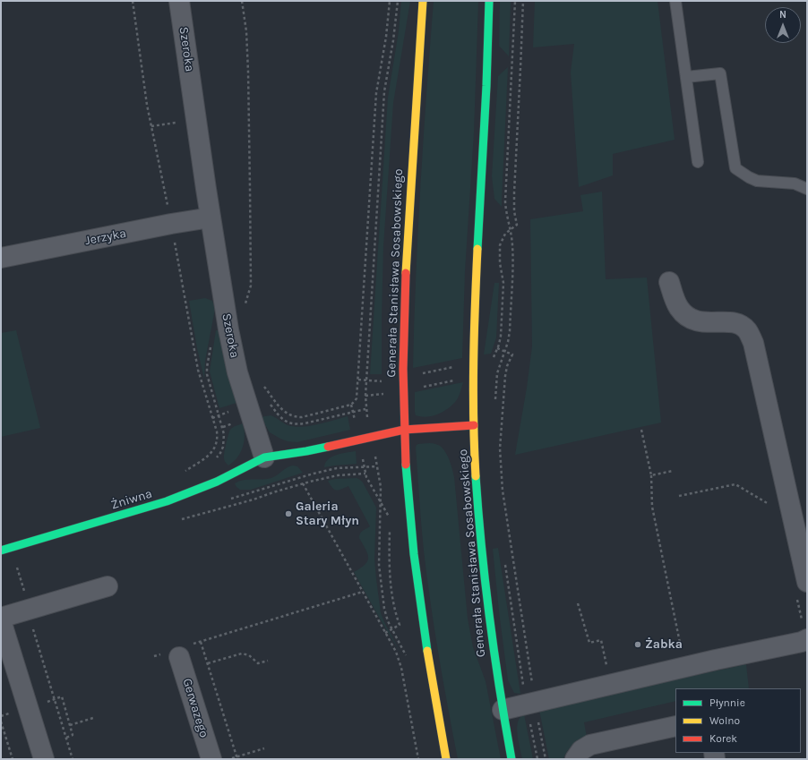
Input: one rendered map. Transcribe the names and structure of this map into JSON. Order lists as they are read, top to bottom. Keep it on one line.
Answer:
{"streets":{"main road":["Generała Stanisława Sosabowskiego","Żniwna"],"street":["Szeroka","Jerzyka","Gerwazego"]},"crossings":[["Szeroka","Jerzyka"],["Szeroka","Żniwna"]],"places":["Galeria Stary Młyn","Żabka"],"legend":["Płynnie","Wolno","Korek"],"north":"top"}
